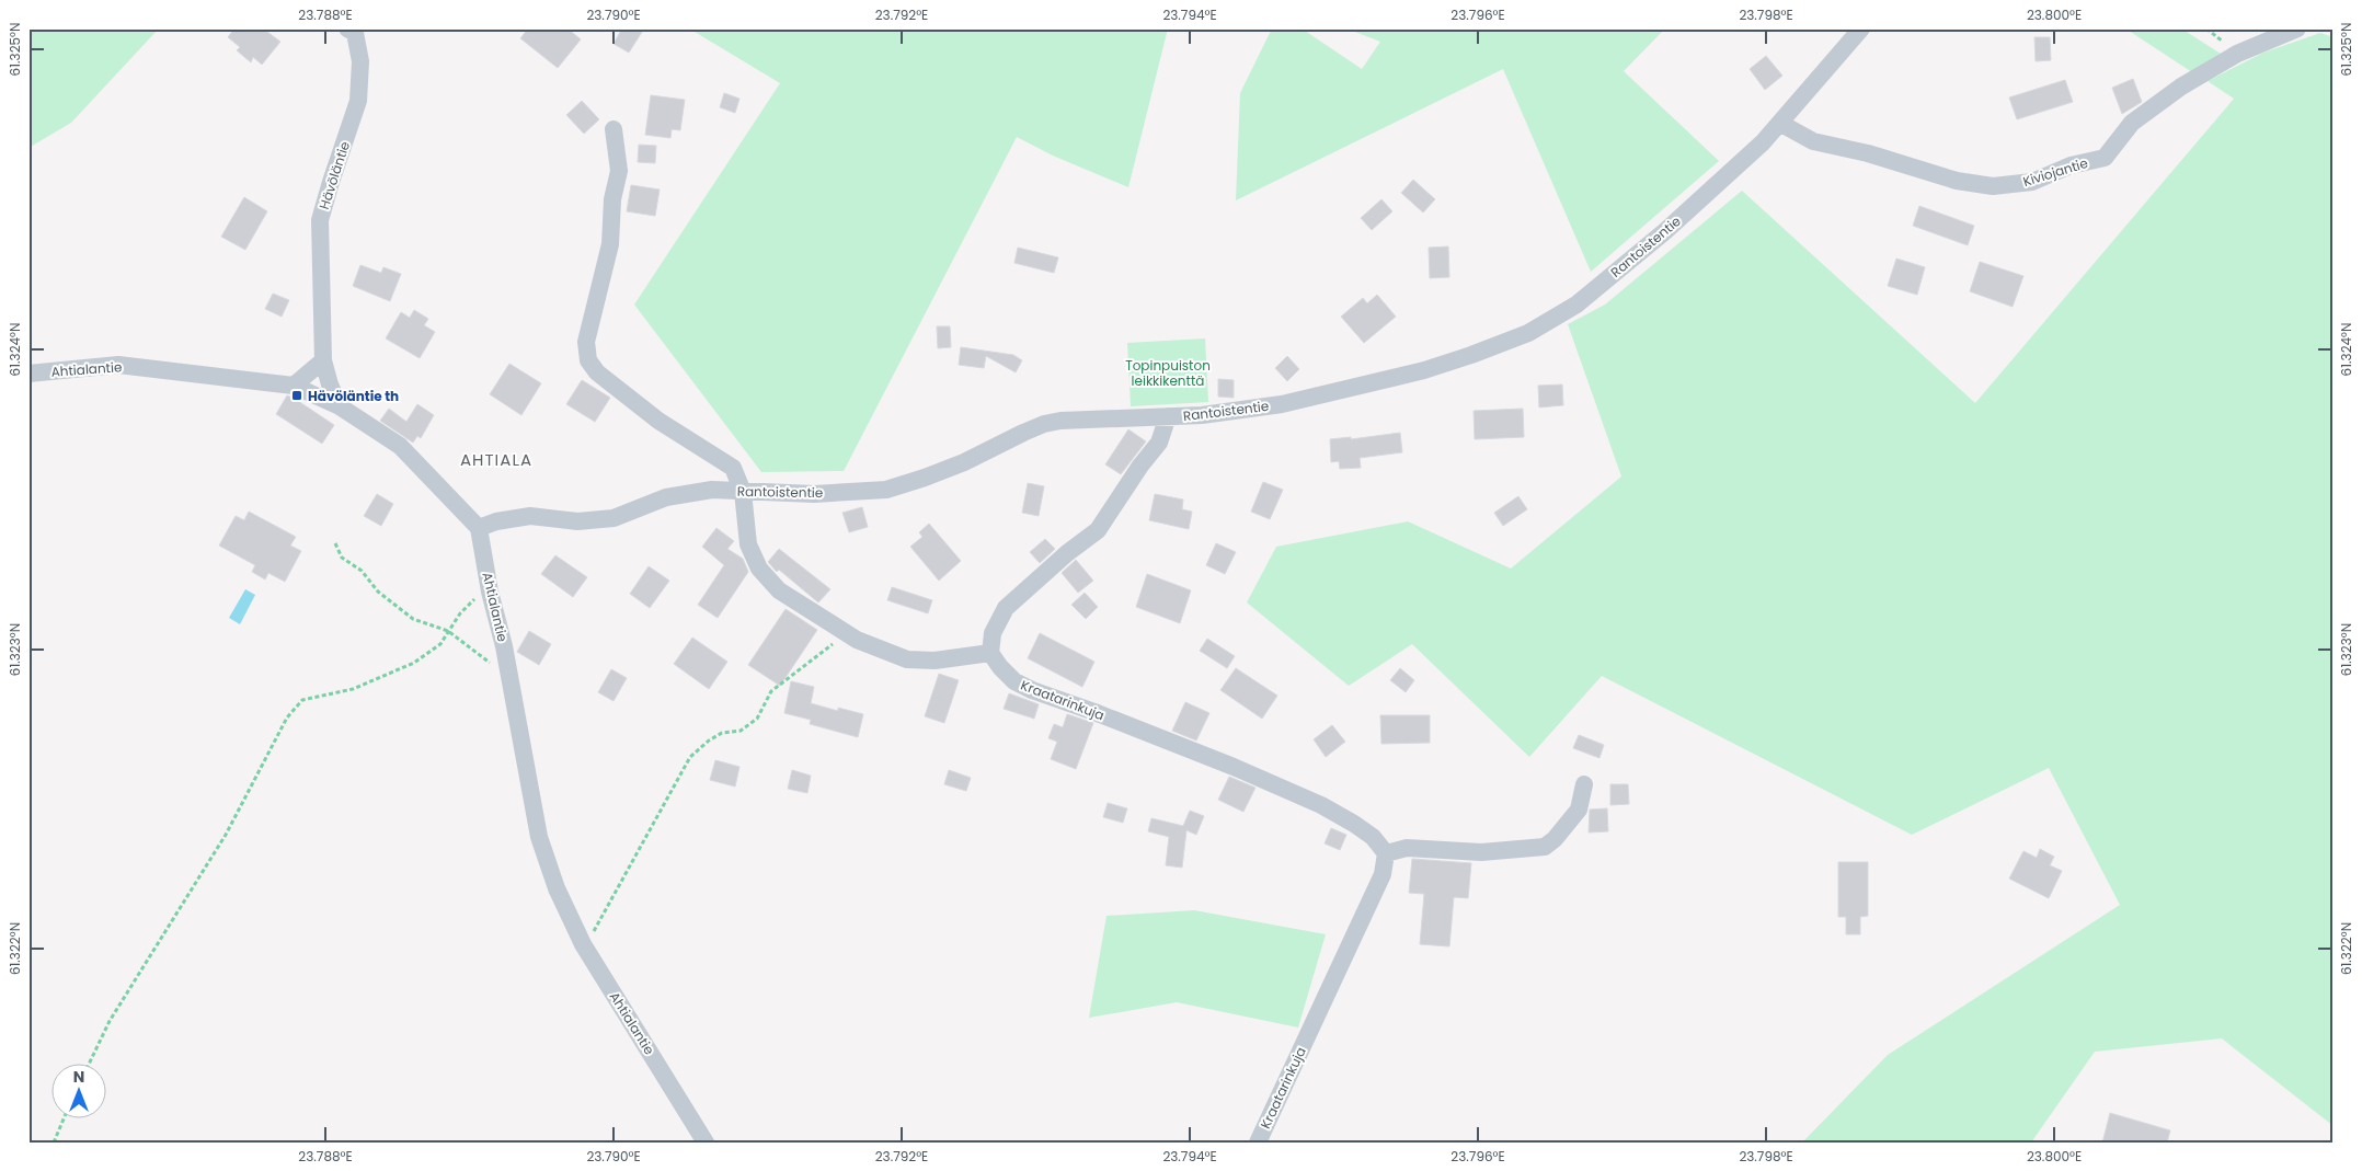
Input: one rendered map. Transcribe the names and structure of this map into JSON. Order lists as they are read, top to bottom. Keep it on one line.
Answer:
{"streets":{"street":["Kiviojantie","Hävöläntie","Rantoistentie","Ahtialantie","Kraatarinkuja"]},"crossings":[["Kiviojantie","Rantoistentie"],["Hävöläntie","Ahtialantie"],["Rantoistentie","Ahtialantie"]],"districts":["AHTIALA"],"parks":["Topinpuiston leikkikenttä"],"places":{"transit":["Hävöläntie th"]},"north":"top","coordinates":["23.788°E","23.790°E","23.792°E","23.794°E","23.796°E","23.798°E","23.800°E","61.325°N","61.324°N","61.323°N","61.322°N"]}
